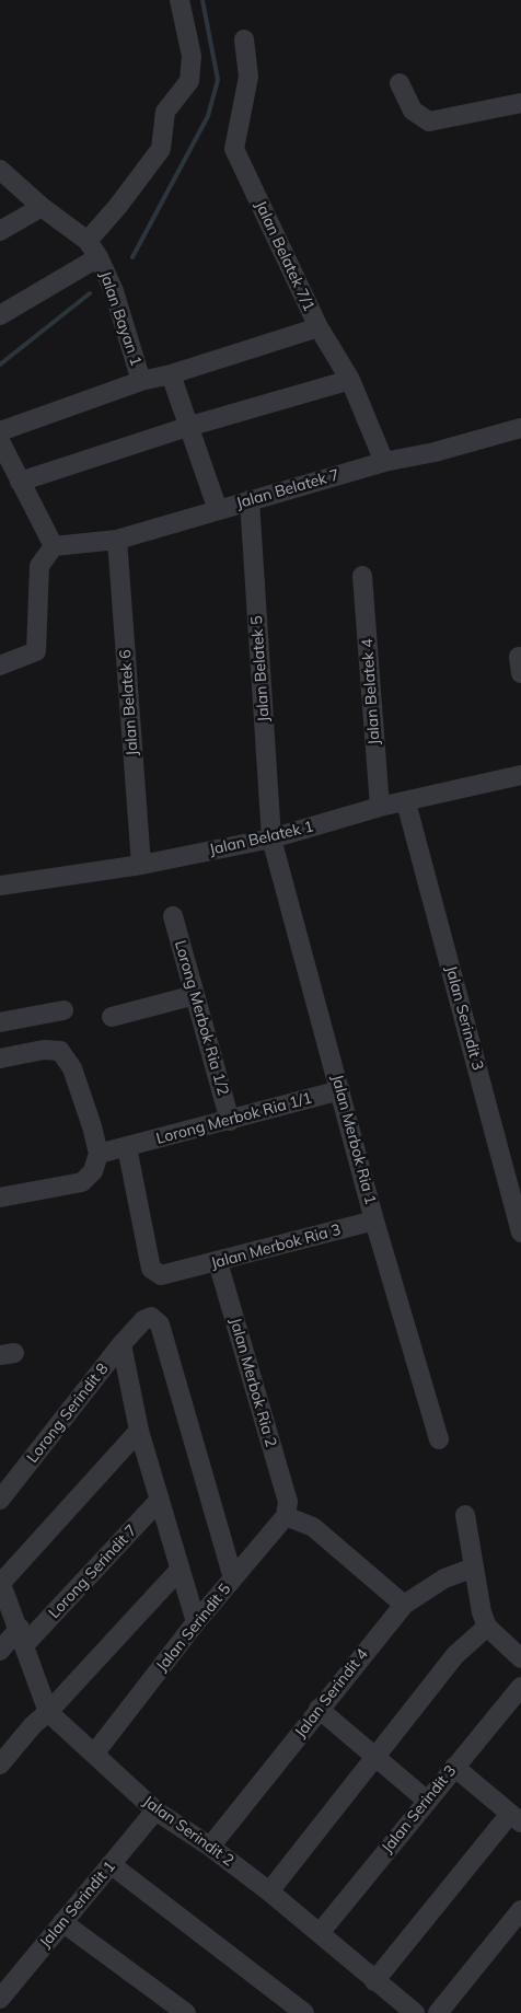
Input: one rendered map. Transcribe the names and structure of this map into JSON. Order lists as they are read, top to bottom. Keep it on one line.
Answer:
{"streets":{"street":["Jalan Belatek 7/1","Jalan Bayan 1","Jalan Belatek 7","Jalan Belatek 5","Jalan Belatek 4","Jalan Belatek 6","Jalan Belatek 1","Lorong Merbok Ria 1/2","Jalan Serindit 3","Lorong Merbok Ria 1/1","Jalan Merbok Ria 1","Jalan Merbok Ria 3","Jalan Merbok Ria 2","Lorong Serindit 8","Lorong Serindit 7","Jalan Serindit 5","Jalan Serindit 4","Jalan Serindit 2","Jalan Serindit 1"]},"crossings":[["Jalan Belatek 7/1","Jalan Belatek 7"],["Jalan Belatek 7","Jalan Belatek 5"],["Jalan Belatek 7","Jalan Belatek 6"],["Jalan Belatek 5","Jalan Belatek 1"],["Jalan Belatek 5","Jalan Merbok Ria 1"],["Jalan Belatek 4","Jalan Belatek 1"],["Jalan Belatek 6","Jalan Belatek 1"],["Jalan Belatek 1","Jalan Serindit 3"],["Jalan Belatek 1","Jalan Merbok Ria 1"],["Lorong Merbok Ria 1/2","Lorong Merbok Ria 1/1"],["Jalan Serindit 3","Jalan Serindit 2"],["Lorong Merbok Ria 1/1","Jalan Merbok Ria 1"],["Lorong Merbok Ria 1/1","Jalan Merbok Ria 3"],["Jalan Merbok Ria 1","Jalan Merbok Ria 3"],["Jalan Merbok Ria 3","Jalan Merbok Ria 2"],["Jalan Merbok Ria 2","Jalan Serindit 5"],["Lorong Serindit 8","Lorong Serindit 7"],["Lorong Serindit 8","Jalan Serindit 5"],["Lorong Serindit 7","Jalan Serindit 2"],["Jalan Serindit 5","Jalan Serindit 2"],["Jalan Serindit 4","Jalan Serindit 2"],["Jalan Serindit 2","Jalan Serindit 1"]]}
